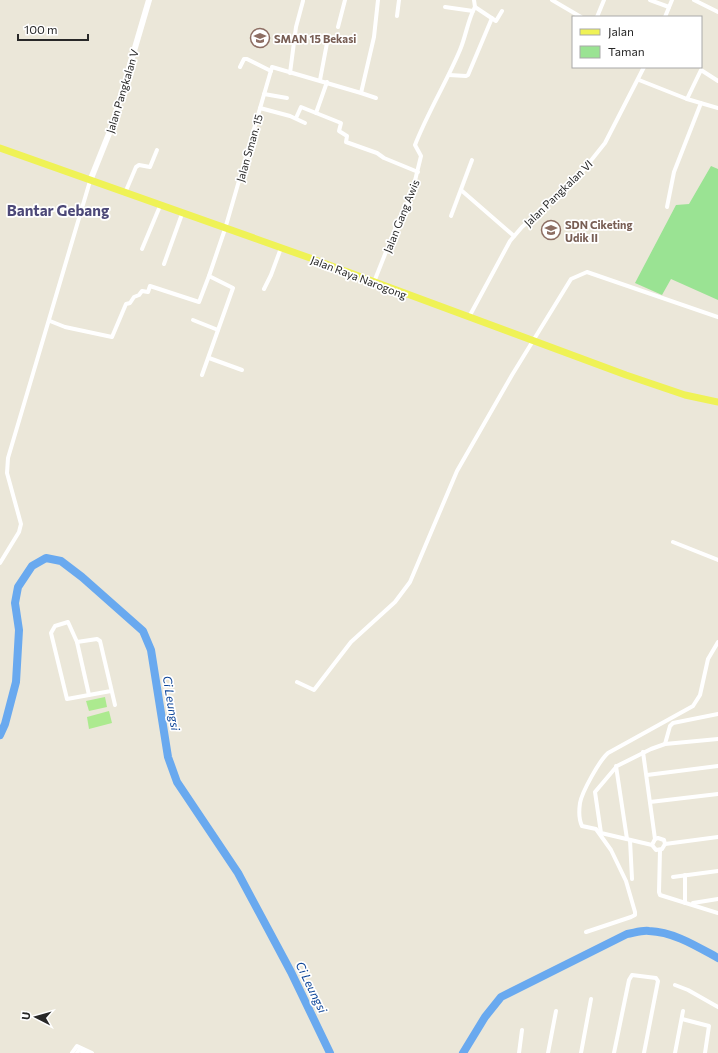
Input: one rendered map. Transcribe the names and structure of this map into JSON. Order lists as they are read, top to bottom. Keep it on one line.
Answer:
{"streets":{"main road":["Jalan Raya Narogong"],"street":["Jalan Pangkalan V","Jalan Sman. 15","Jalan Pangkalan VI","Jalan Gang Awis"]},"crossings":[["Jalan Pangkalan V","Jalan Raya Narogong"],["Jalan Sman. 15","Jalan Raya Narogong"],["Jalan Pangkalan VI","Jalan Raya Narogong"],["Jalan Gang Awis","Jalan Raya Narogong"]],"districts":["Bantar Gebang"],"water":["Ci Leungsi"],"places":{"school or university":["SMAN 15 Bekasi","SDN Ciketing Udik II"]},"legend":["Jalan","Taman"],"scale_bar":"100 m","north":"left"}
